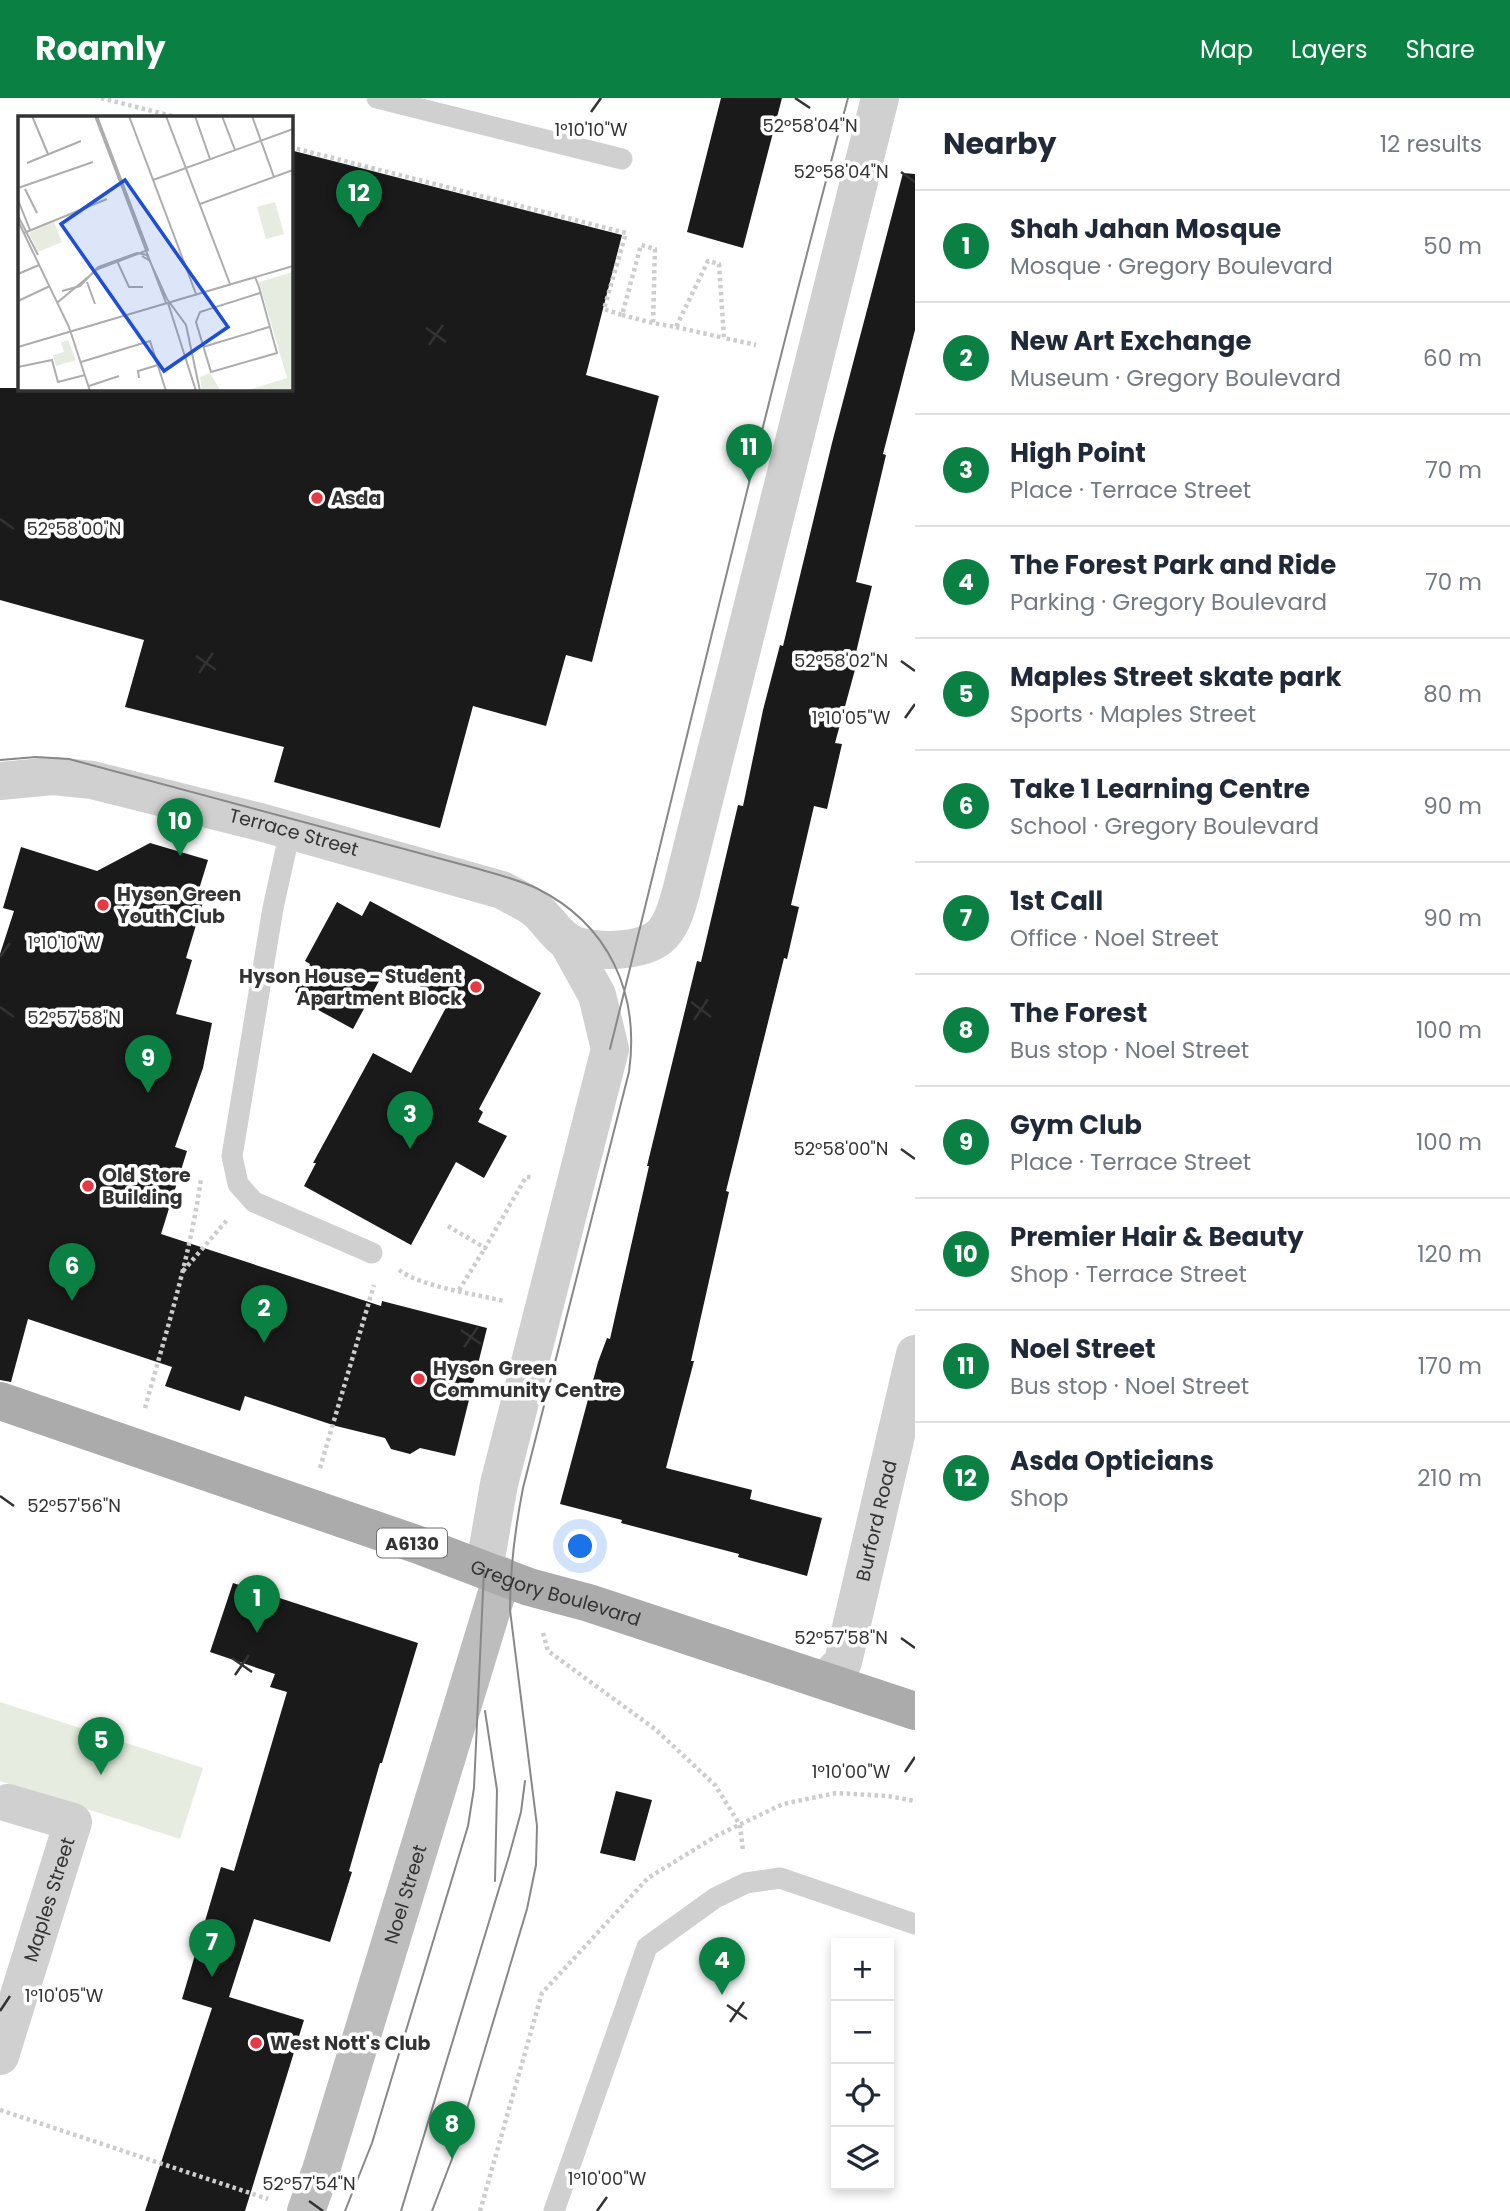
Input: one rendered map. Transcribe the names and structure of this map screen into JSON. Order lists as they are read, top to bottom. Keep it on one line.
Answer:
{"streets":{"main road":["A6130","Gregory Boulevard"],"street":["Terrace Street","Burford Road","Noel Street","Maples Street"]},"crossings":[["Burford Road","Gregory Boulevard"],["Gregory Boulevard","Noel Street"]],"places":["Asda","Hyson Green Youth Club","Hyson House - Student Apartment Block","Old Store Building","Hyson Green Community Centre","West Nott's Club"],"page":{"header":"Roamly","nav":["Map","Layers","Share"],"heading":["Nearby","12 results"],"pins":["12","11","10","9","3","6","2","1","5","7","4","8"],"list":[{"mark":"1","name":"Shah Jahan Mosque","note":"Mosque · Gregory Boulevard","value":"50 m"},{"mark":"2","name":"New Art Exchange","note":"Museum · Gregory Boulevard","value":"60 m"},{"mark":"3","name":"High Point","note":"Place · Terrace Street","value":"70 m"},{"mark":"4","name":"The Forest Park and Ride","note":"Parking · Gregory Boulevard","value":"70 m"},{"mark":"5","name":"Maples Street skate park","note":"Sports · Maples Street","value":"80 m"},{"mark":"6","name":"Take 1 Learning Centre","note":"School · Gregory Boulevard","value":"90 m"},{"mark":"7","name":"1st Call","note":"Office · Noel Street","value":"90 m"},{"mark":"8","name":"The Forest","note":"Bus stop · Noel Street","value":"100 m"},{"mark":"9","name":"Gym Club","note":"Place · Terrace Street","value":"100 m"},{"mark":"10","name":"Premier Hair & Beauty","note":"Shop · Terrace Street","value":"120 m"},{"mark":"11","name":"Noel Street","note":"Bus stop · Noel Street","value":"170 m"},{"mark":"12","name":"Asda Opticians","note":"Shop","value":"210 m"}],"map_buttons":["+","−"]},"coordinates":["52°58'04\"N","1°10'10\"W","52°58'00\"N","52°58'02\"N","1°10'05\"W","52°57'58\"N","52°57'56\"N","1°10'00\"W","52°57'54\"N"]}
